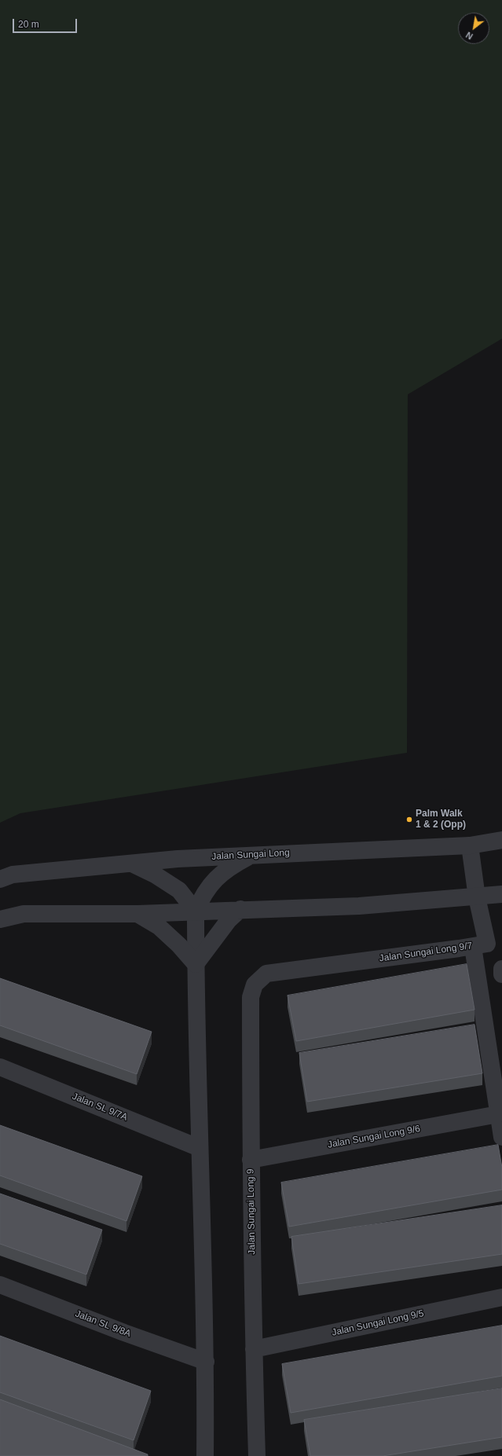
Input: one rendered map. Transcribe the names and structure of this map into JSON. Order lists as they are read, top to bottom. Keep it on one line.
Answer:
{"streets":{"street":["Jalan Sungai Long","Jalan Sungai Long 9/7","Jalan SL 9/7A","Jalan Sungai Long 9/6","Jalan Sungai Long 9","Jalan Sungai Long 9/5","Jalan SL 9/8A"]},"crossings":[["Jalan Sungai Long","Jalan Sungai Long 9/7"],["Jalan Sungai Long 9/7","Jalan Sungai Long 9"],["Jalan Sungai Long 9/6","Jalan Sungai Long 9"],["Jalan Sungai Long 9","Jalan Sungai Long 9/5"]],"places":["Palm Walk 1 & 2 (Opp)"],"scale_bar":"20 m","north":"bottom left"}
